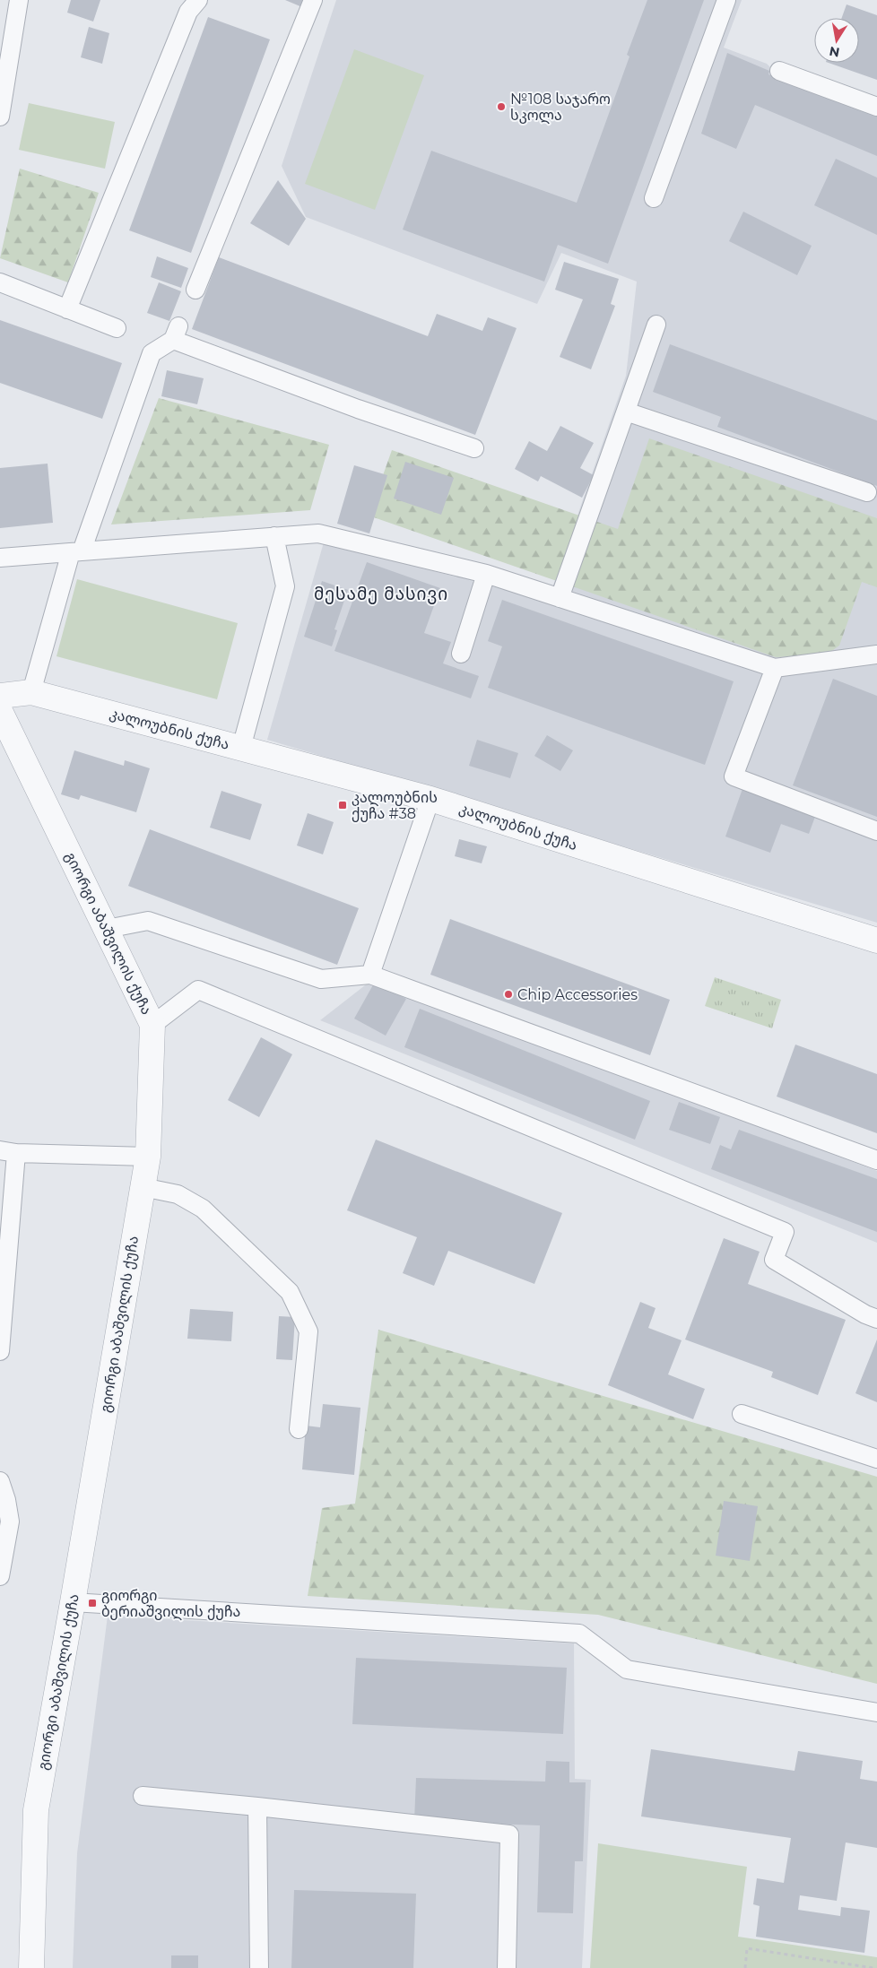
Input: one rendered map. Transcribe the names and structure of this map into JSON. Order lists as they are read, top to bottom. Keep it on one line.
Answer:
{"streets":{"street":["კალოუბნის ქუჩა","გიორგი აბაშვილის ქუჩა"]},"districts":["მესამე მასივი"],"places":{"other":["№108 საჯარო სკოლა","Chip Accessories"],"transit":["კალოუბნის ქუჩა #38","გიორგი ბერიაშვილის ქუჩა"]},"north":"bottom"}
